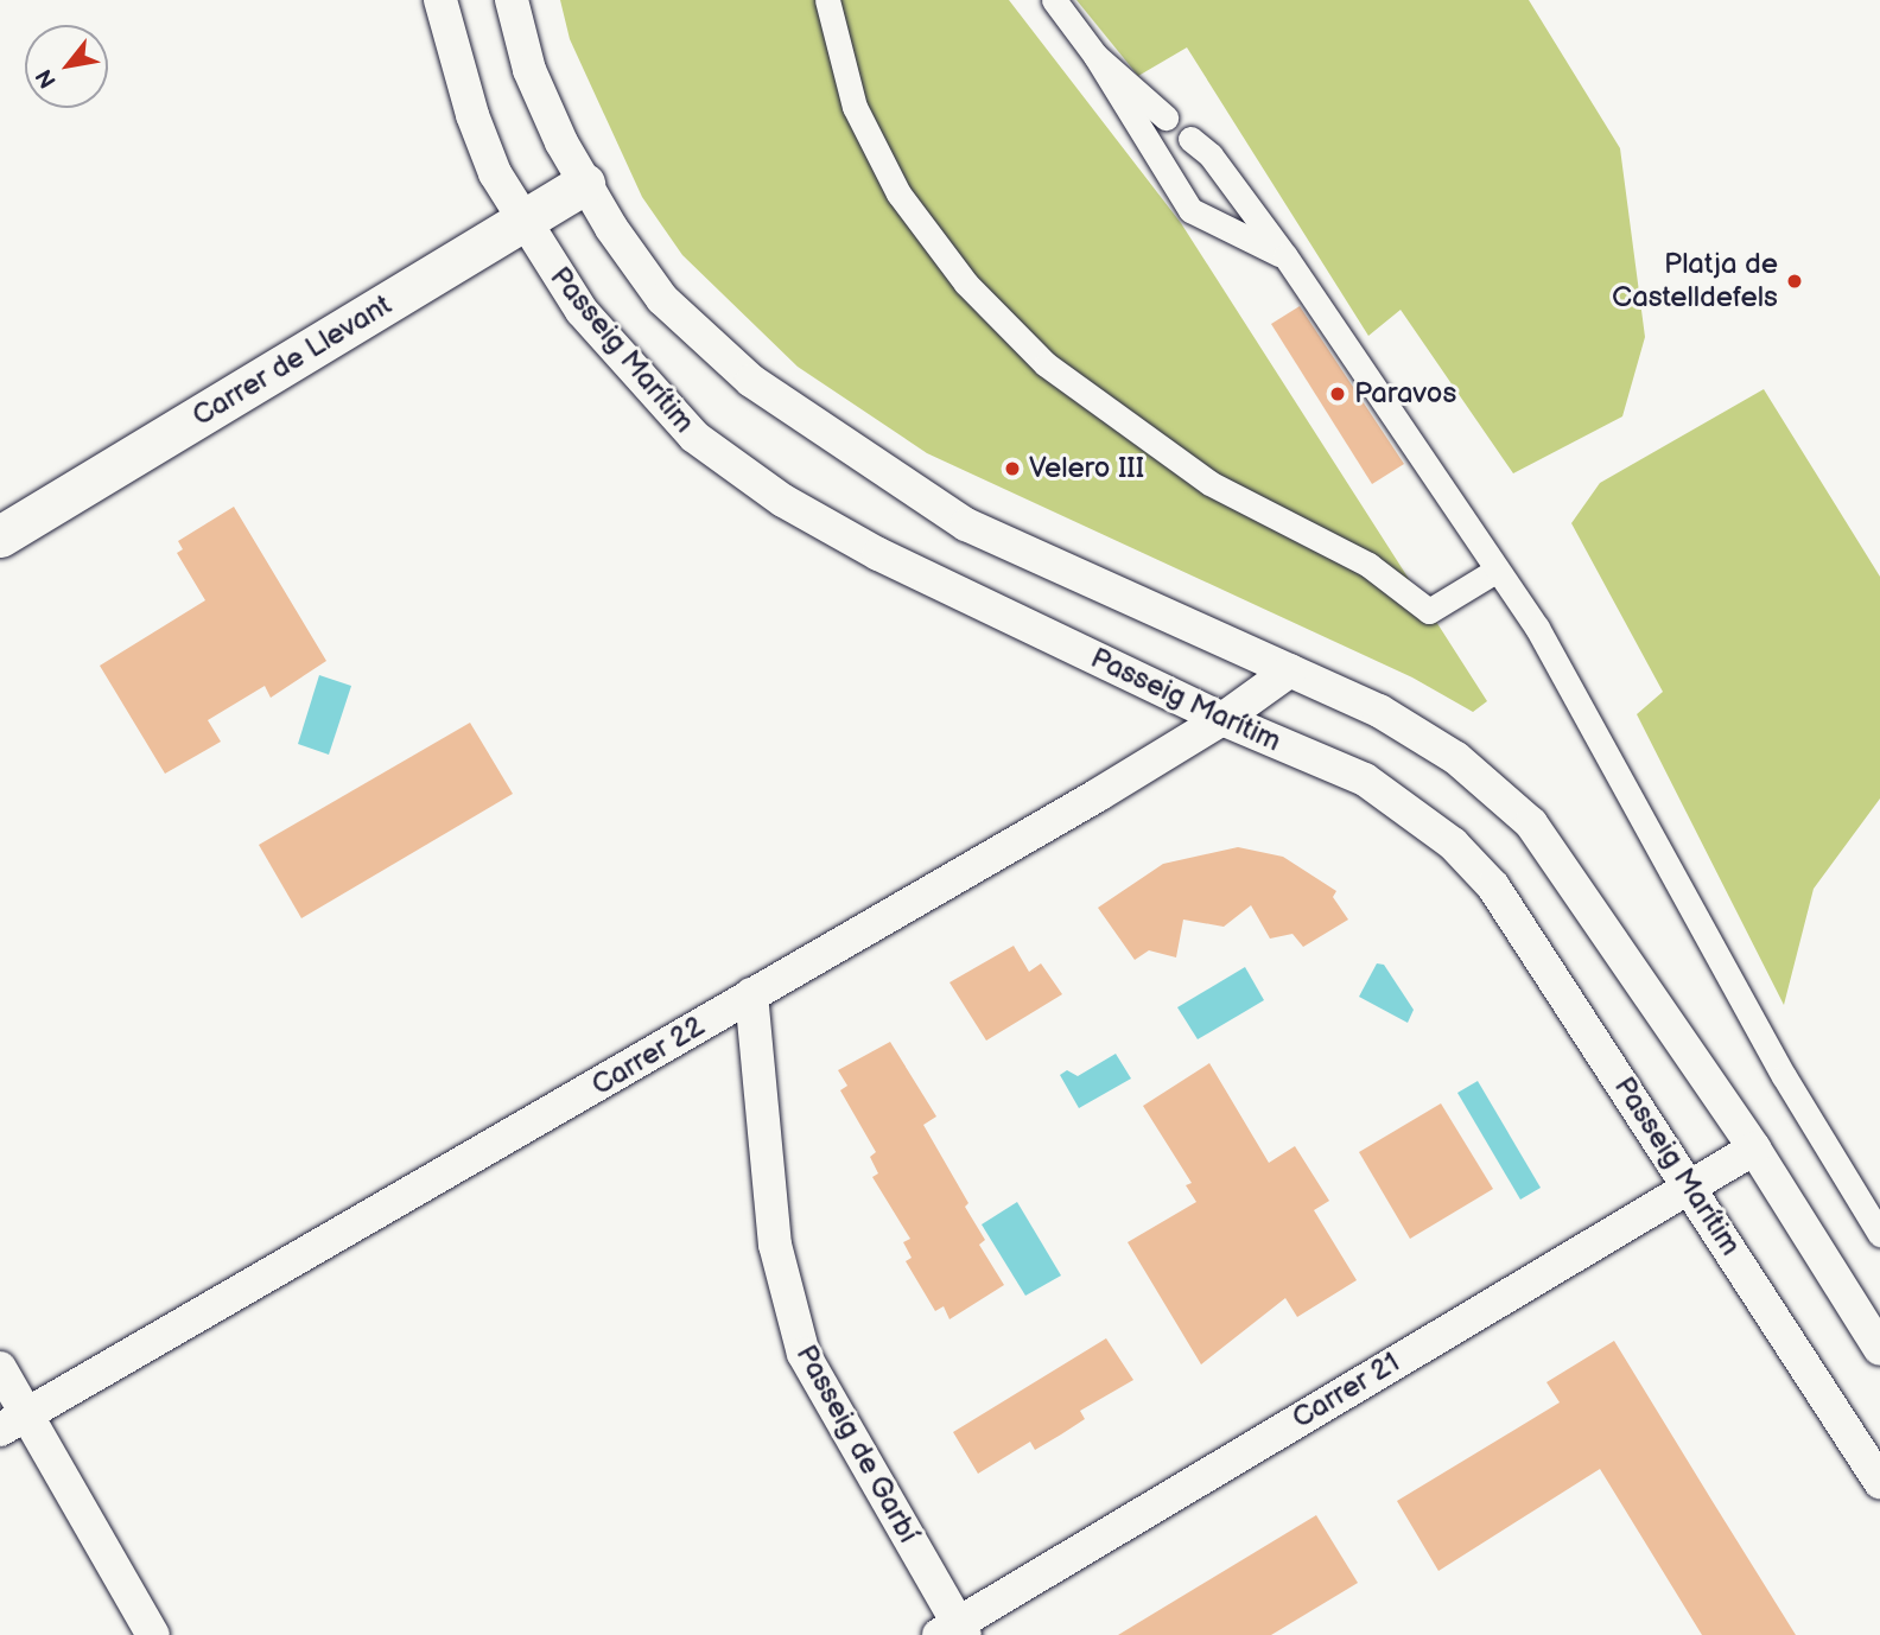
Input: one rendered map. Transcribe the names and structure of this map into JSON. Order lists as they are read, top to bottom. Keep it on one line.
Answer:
{"streets":{"street":["Passeig Marítim","Carrer de Llevant","Carrer 22","Carrer 21","Passeig de Garbí"]},"crossings":[["Passeig Marítim","Carrer de Llevant"],["Passeig Marítim","Carrer 22"],["Passeig Marítim","Carrer 21"],["Carrer 22","Passeig de Garbí"],["Carrer 21","Passeig de Garbí"]],"places":["Platja de Castelldefels","Paravos","Velero III"],"north":"bottom left"}
